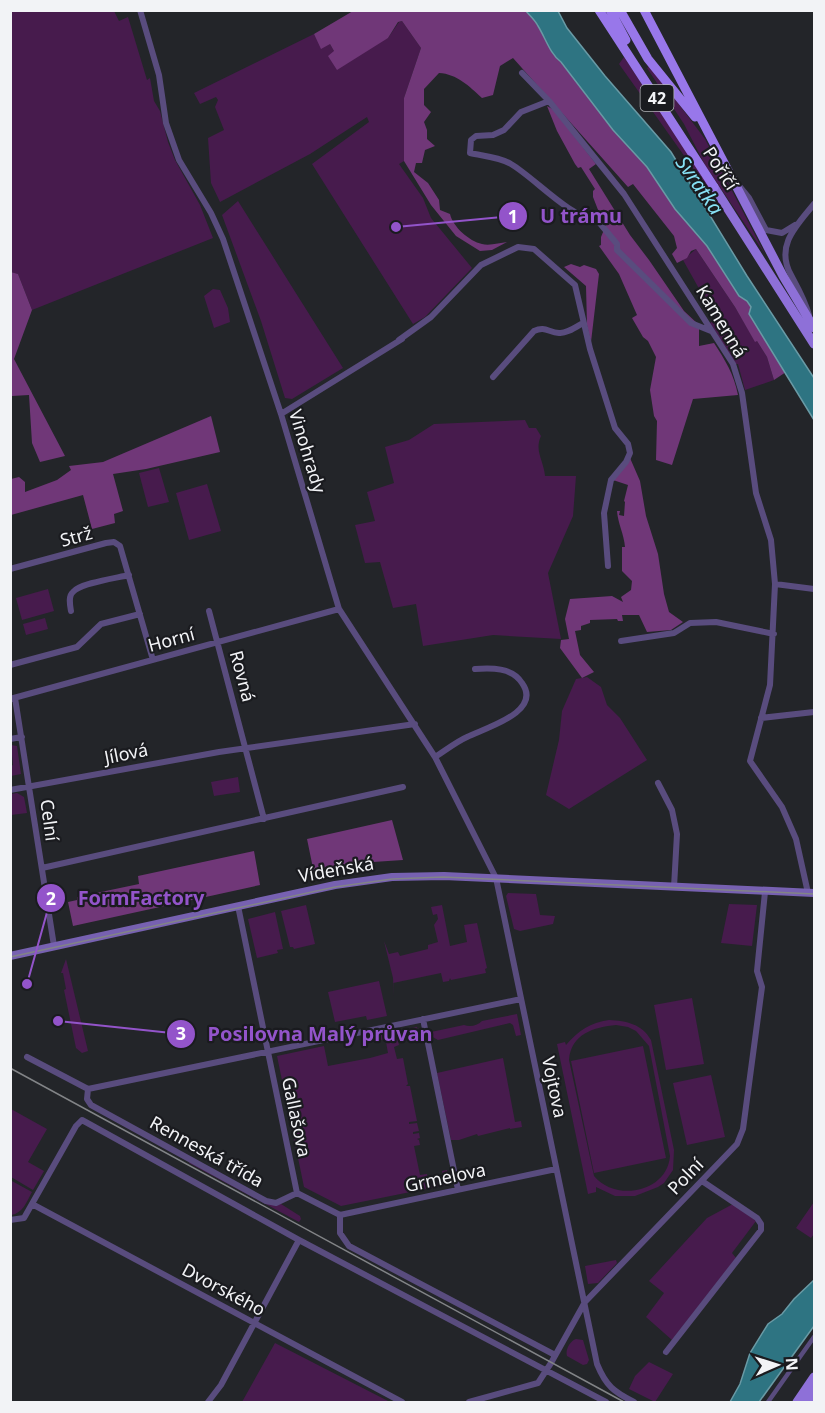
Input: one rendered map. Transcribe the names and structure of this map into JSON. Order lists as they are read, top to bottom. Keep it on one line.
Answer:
{"streets":{"highway":["42","Poříčí"],"main road":["Vídeňská"],"street":["Kamenná","Vinohrady","Strž","Horní","Rovná","Jílová","Celní","Vojtova","Gallašova","Renneská třída","Polní","Grmelova","Dvorského"]},"crossings":[["42","Poříčí"],["Kamenná","Vídeňská"],["Vinohrady","Horní"],["Vinohrady","Jílová"],["Vinohrady","Vídeňská"],["Vinohrady","Vojtova"],["Strž","Horní"],["Horní","Rovná"],["Horní","Celní"],["Rovná","Jílová"],["Jílová","Celní"],["Celní","Vídeňská"],["Vídeňská","Vojtova"],["Vídeňská","Gallašova"],["Vídeňská","Polní"],["Vojtova","Polní"],["Vojtova","Grmelova"],["Gallašova","Renneská třída"],["Renneská třída","Polní"],["Renneská třída","Dvorského"]],"water":["Svratka"],"places":["U trámu","FormFactory","Posilovna Malý průvan"],"north":"right"}
